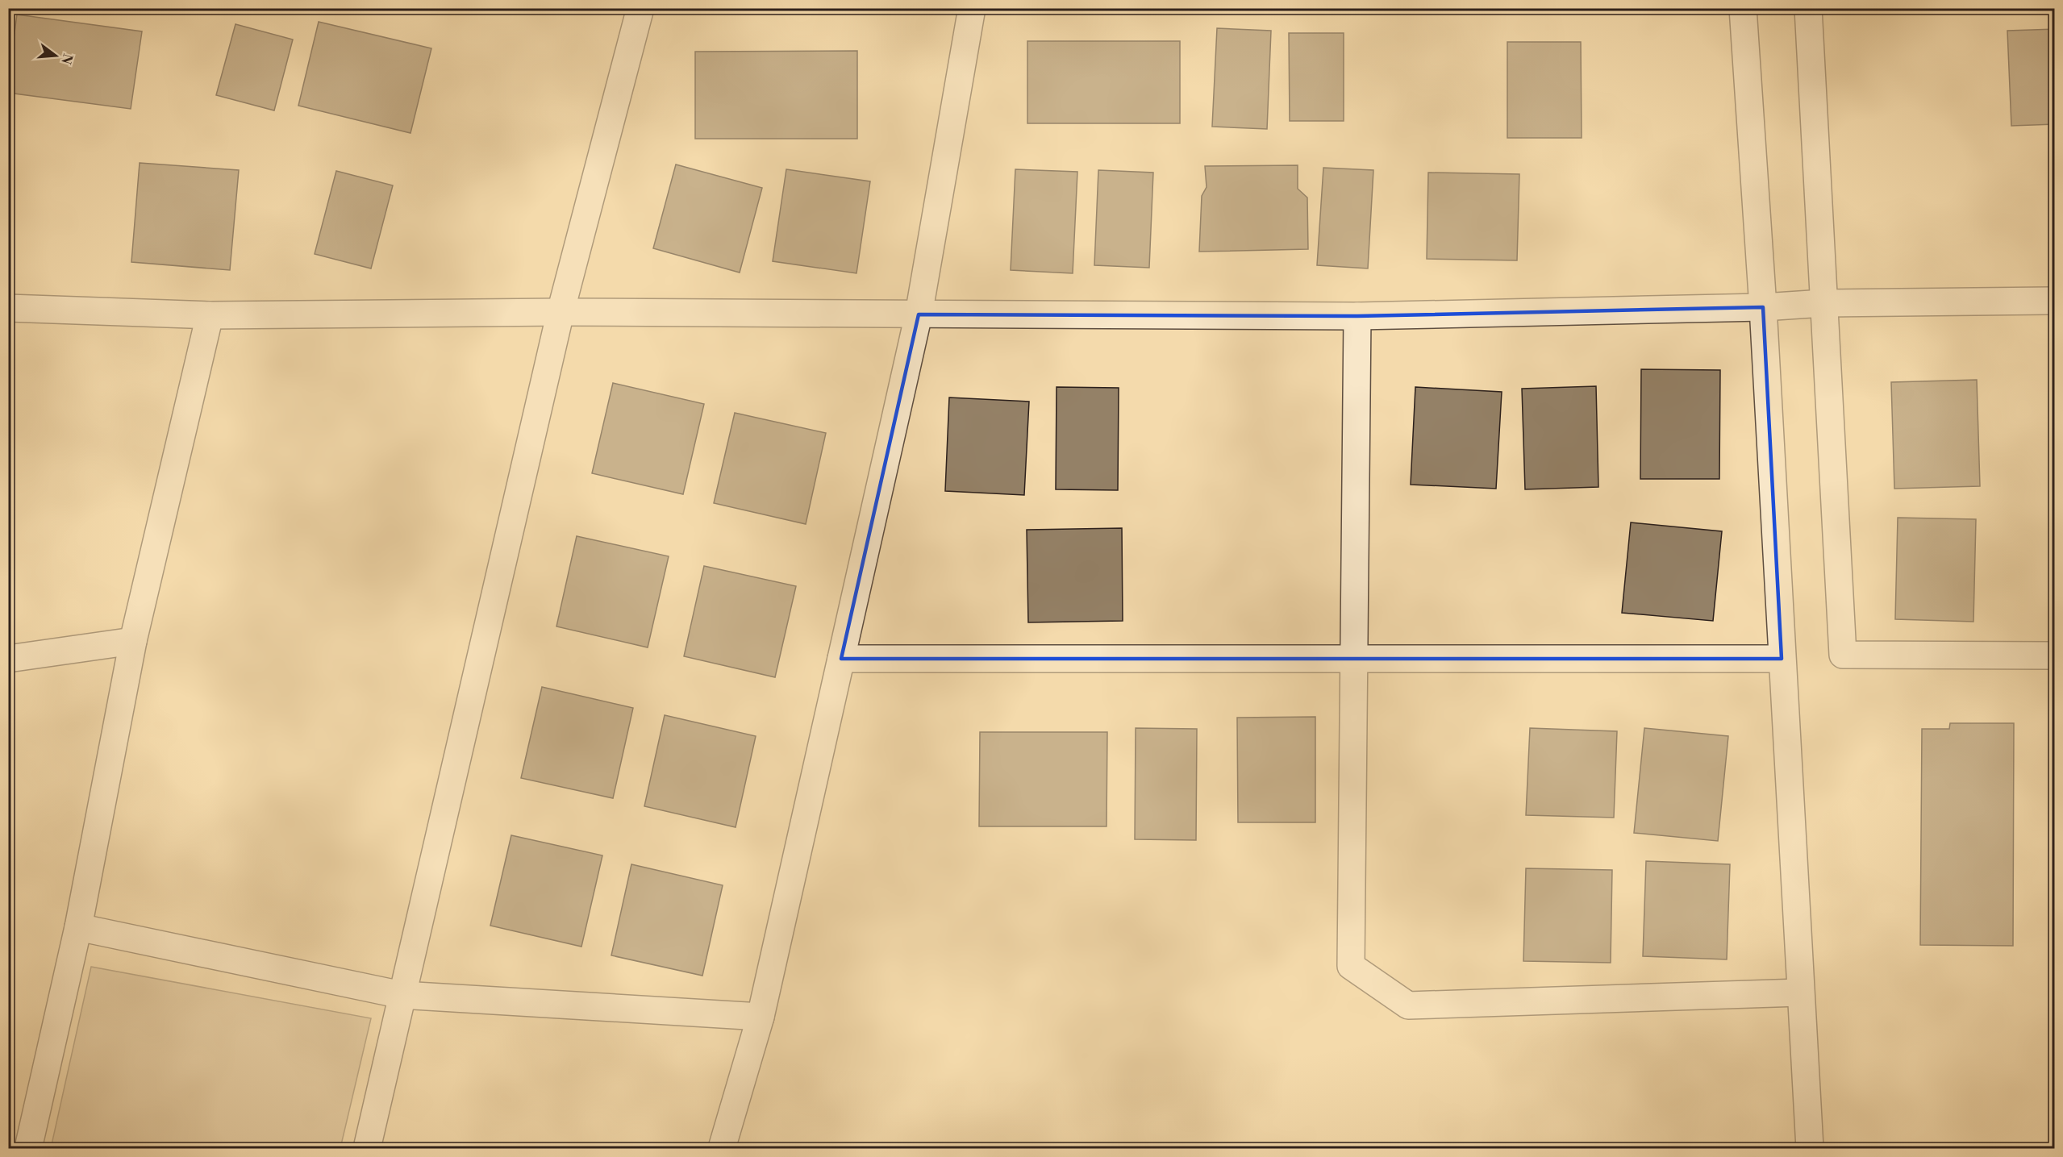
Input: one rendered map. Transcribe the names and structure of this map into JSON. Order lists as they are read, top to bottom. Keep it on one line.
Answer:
{"north":"right"}
